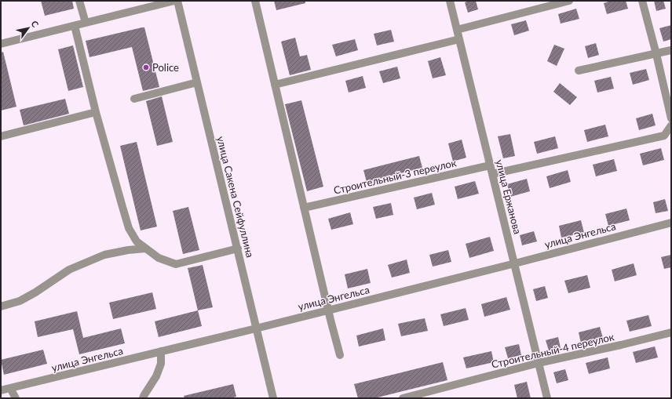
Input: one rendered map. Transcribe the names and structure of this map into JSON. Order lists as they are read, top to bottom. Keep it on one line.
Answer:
{"streets":{"street":["Строительный-3 переулок","улица Сакена Сейфуллина","улица Ержанова","улица Энгельса","Строительный-4 переулок"]},"crossings":[["Строительный-3 переулок","улица Ержанова"],["улица Сакена Сейфуллина","улица Энгельса"],["улица Ержанова","улица Энгельса"],["улица Ержанова","Строительный-4 переулок"]],"places":["Police"],"north":"top right"}
